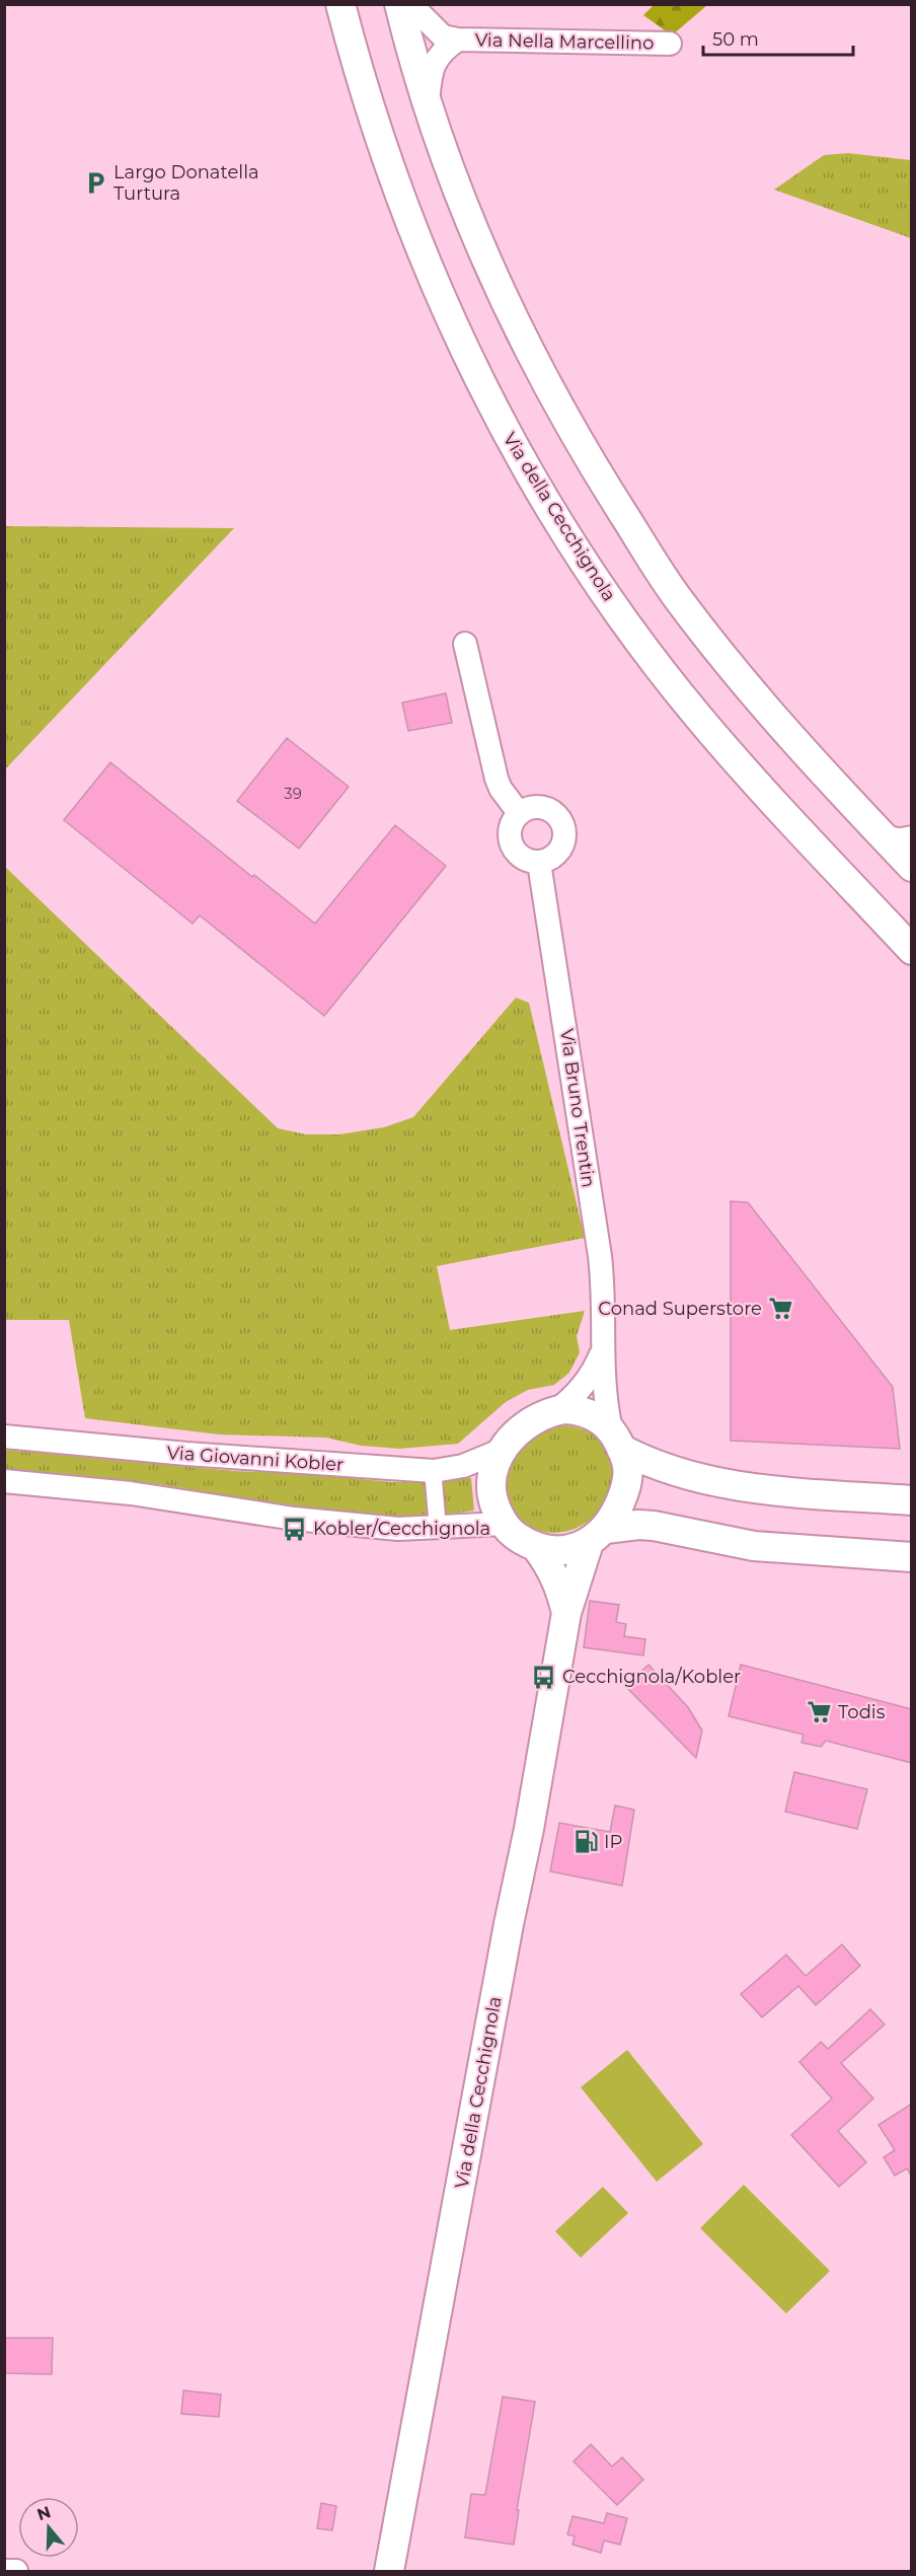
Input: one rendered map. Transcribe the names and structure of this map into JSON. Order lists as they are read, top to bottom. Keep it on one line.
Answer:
{"streets":{"street":["Via Nella Marcellino","Via della Cecchignola","Via Bruno Trentin","Via Giovanni Kobler"]},"crossings":[["Via della Cecchignola","Via Bruno Trentin"],["Via della Cecchignola","Via Giovanni Kobler"],["Via Bruno Trentin","Via Giovanni Kobler"]],"places":{"parking":["Largo Donatella Turtura"],"supermarket":["Conad Superstore","Todis"],"bus stop":["Kobler/Cecchignola","Cecchignola/Kobler"],"fuel station":["IP"]},"house_numbers":["39"],"scale_bar":"50 m","north":"top"}
